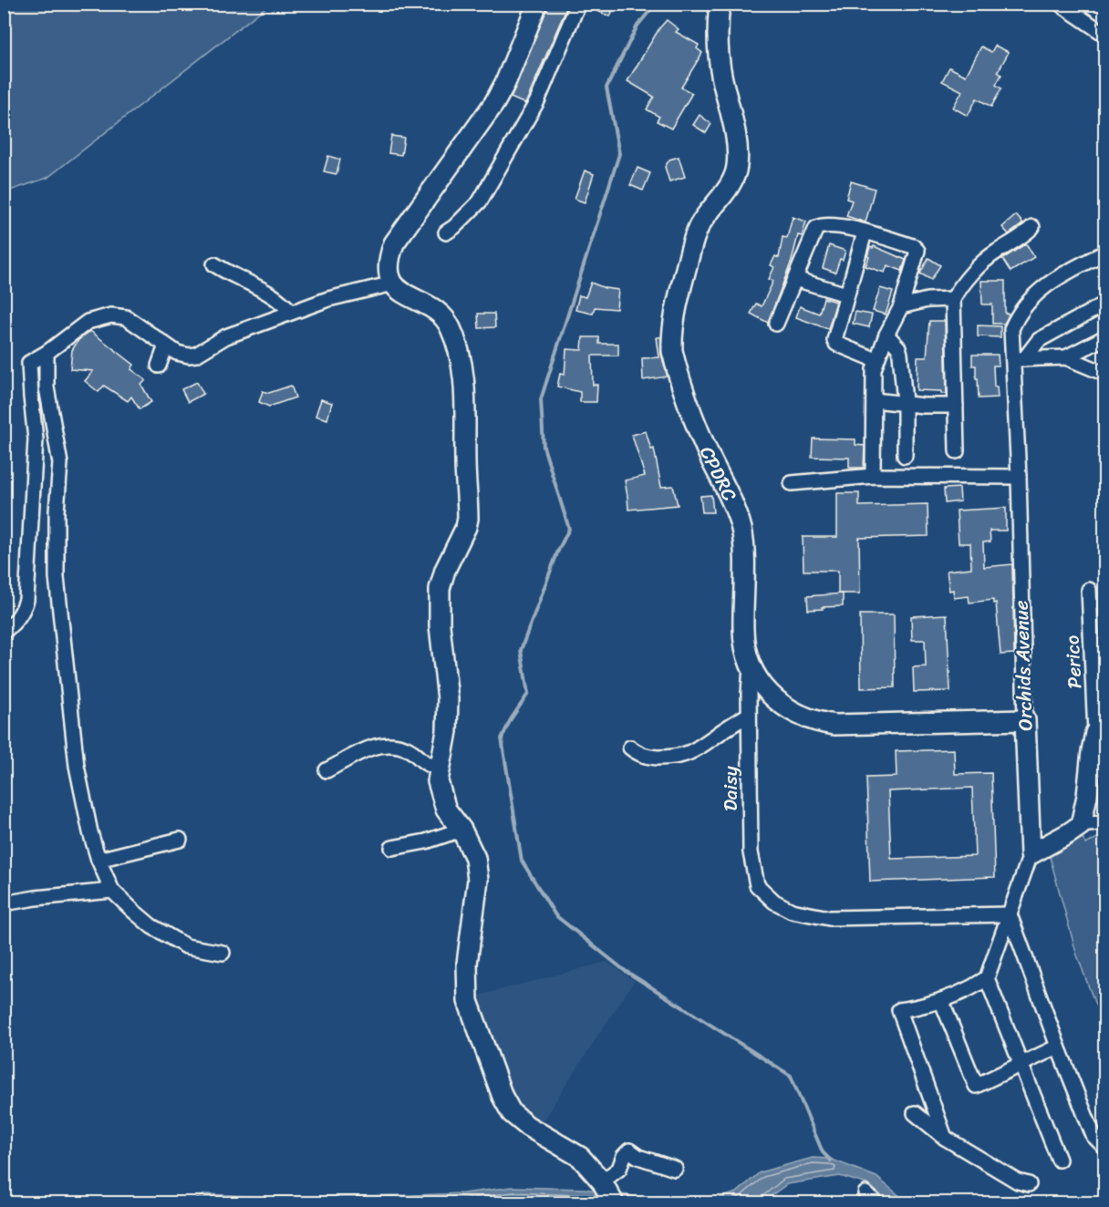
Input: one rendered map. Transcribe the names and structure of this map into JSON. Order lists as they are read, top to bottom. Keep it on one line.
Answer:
{"streets":{"street":["CPDRC","Perico","Orchids Avenue","Daisy"]},"crossings":[["CPDRC","Orchids Avenue"],["CPDRC","Daisy"]]}
